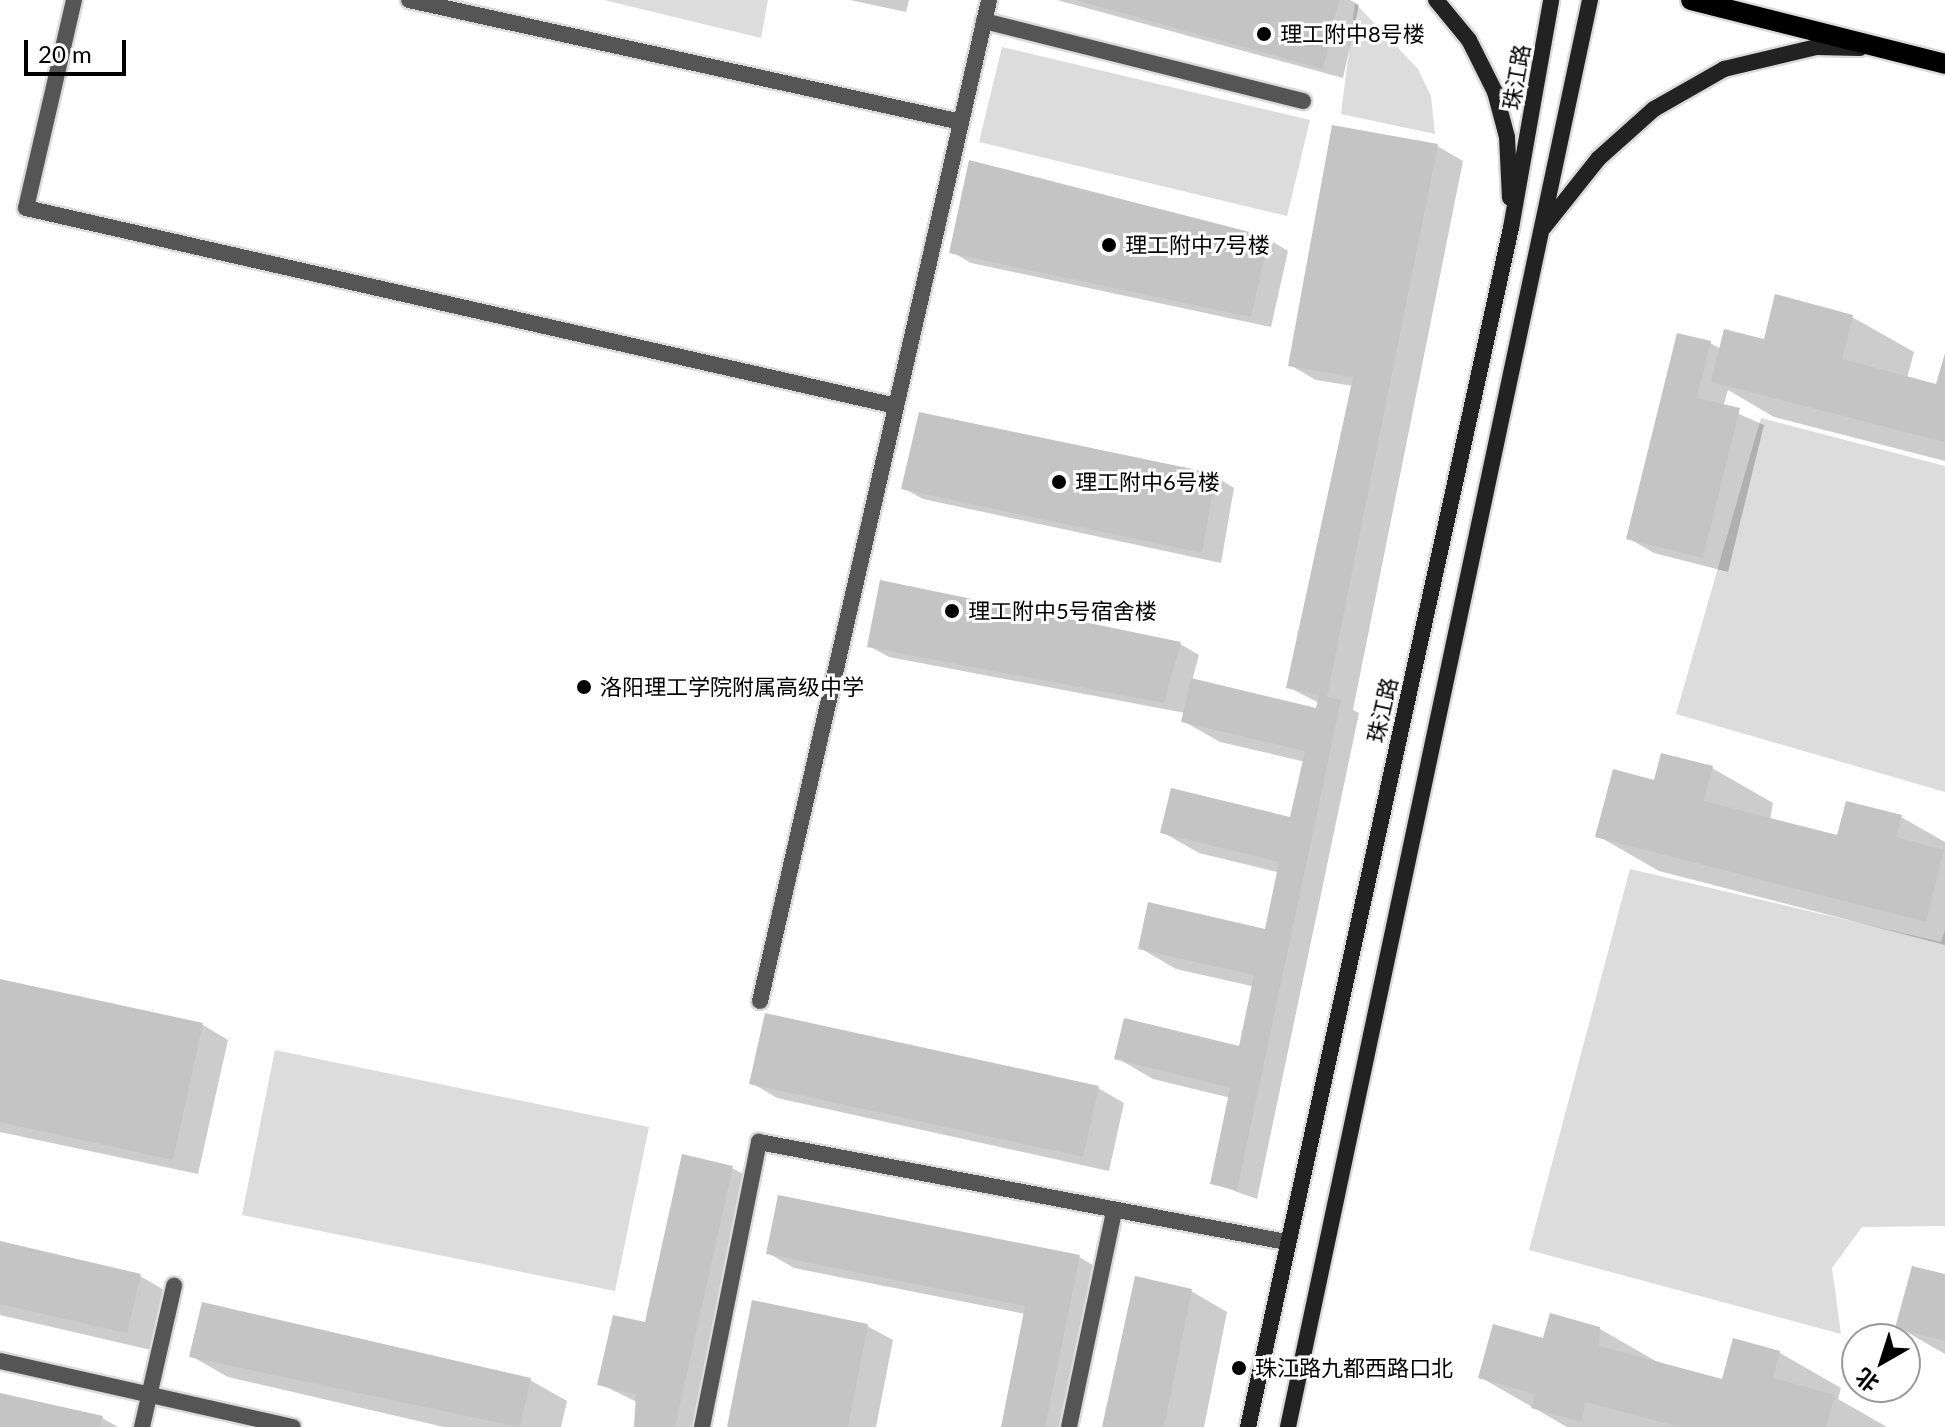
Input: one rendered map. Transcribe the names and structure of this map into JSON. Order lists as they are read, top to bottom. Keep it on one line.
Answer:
{"streets":{"main road":["珠江路"]},"places":["理工附中8号楼","理工附中7号楼","理工附中6号楼","理工附中5号宿舍楼","洛阳理工学院附属高级中学","珠江路九都西路口北"],"scale_bar":"20 m","north":"bottom left"}
